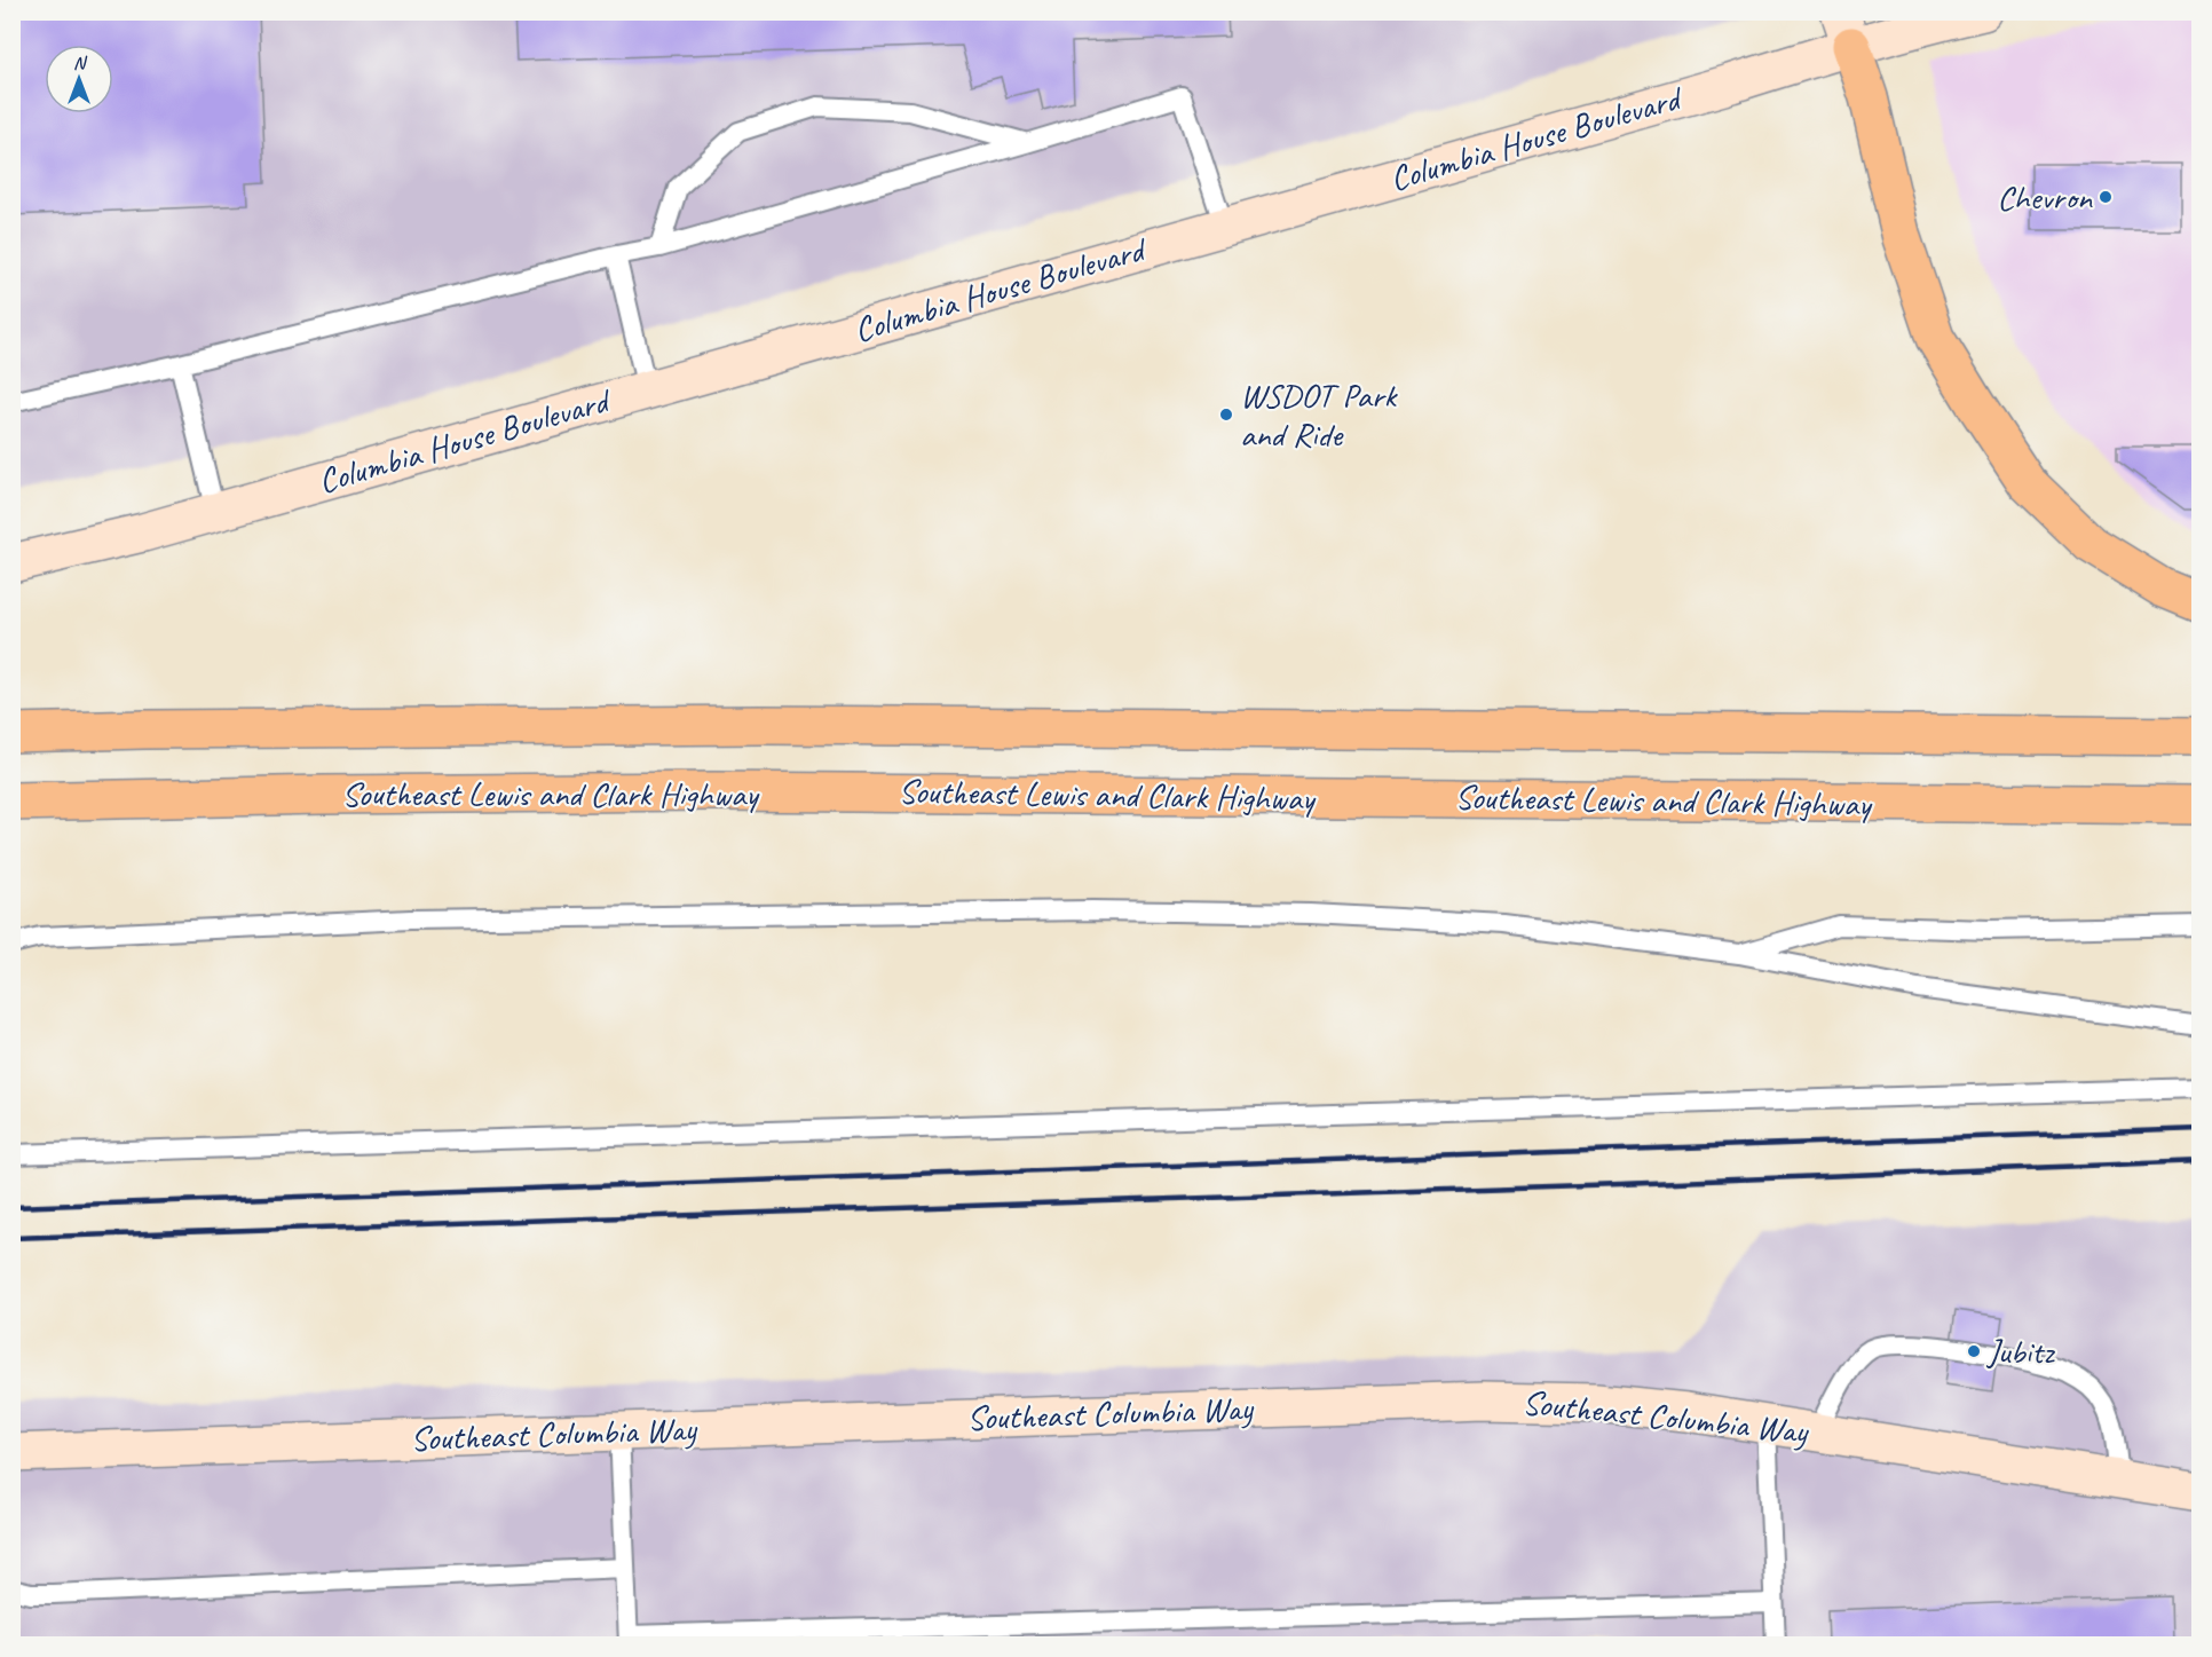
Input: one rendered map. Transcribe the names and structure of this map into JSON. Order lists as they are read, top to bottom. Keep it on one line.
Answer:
{"streets":{"highway":["Southeast Lewis and Clark Highway"],"street":["Columbia House Boulevard","Southeast Columbia Way"]},"places":["Chevron","WSDOT Park and Ride","Jubitz"],"north":"top"}
